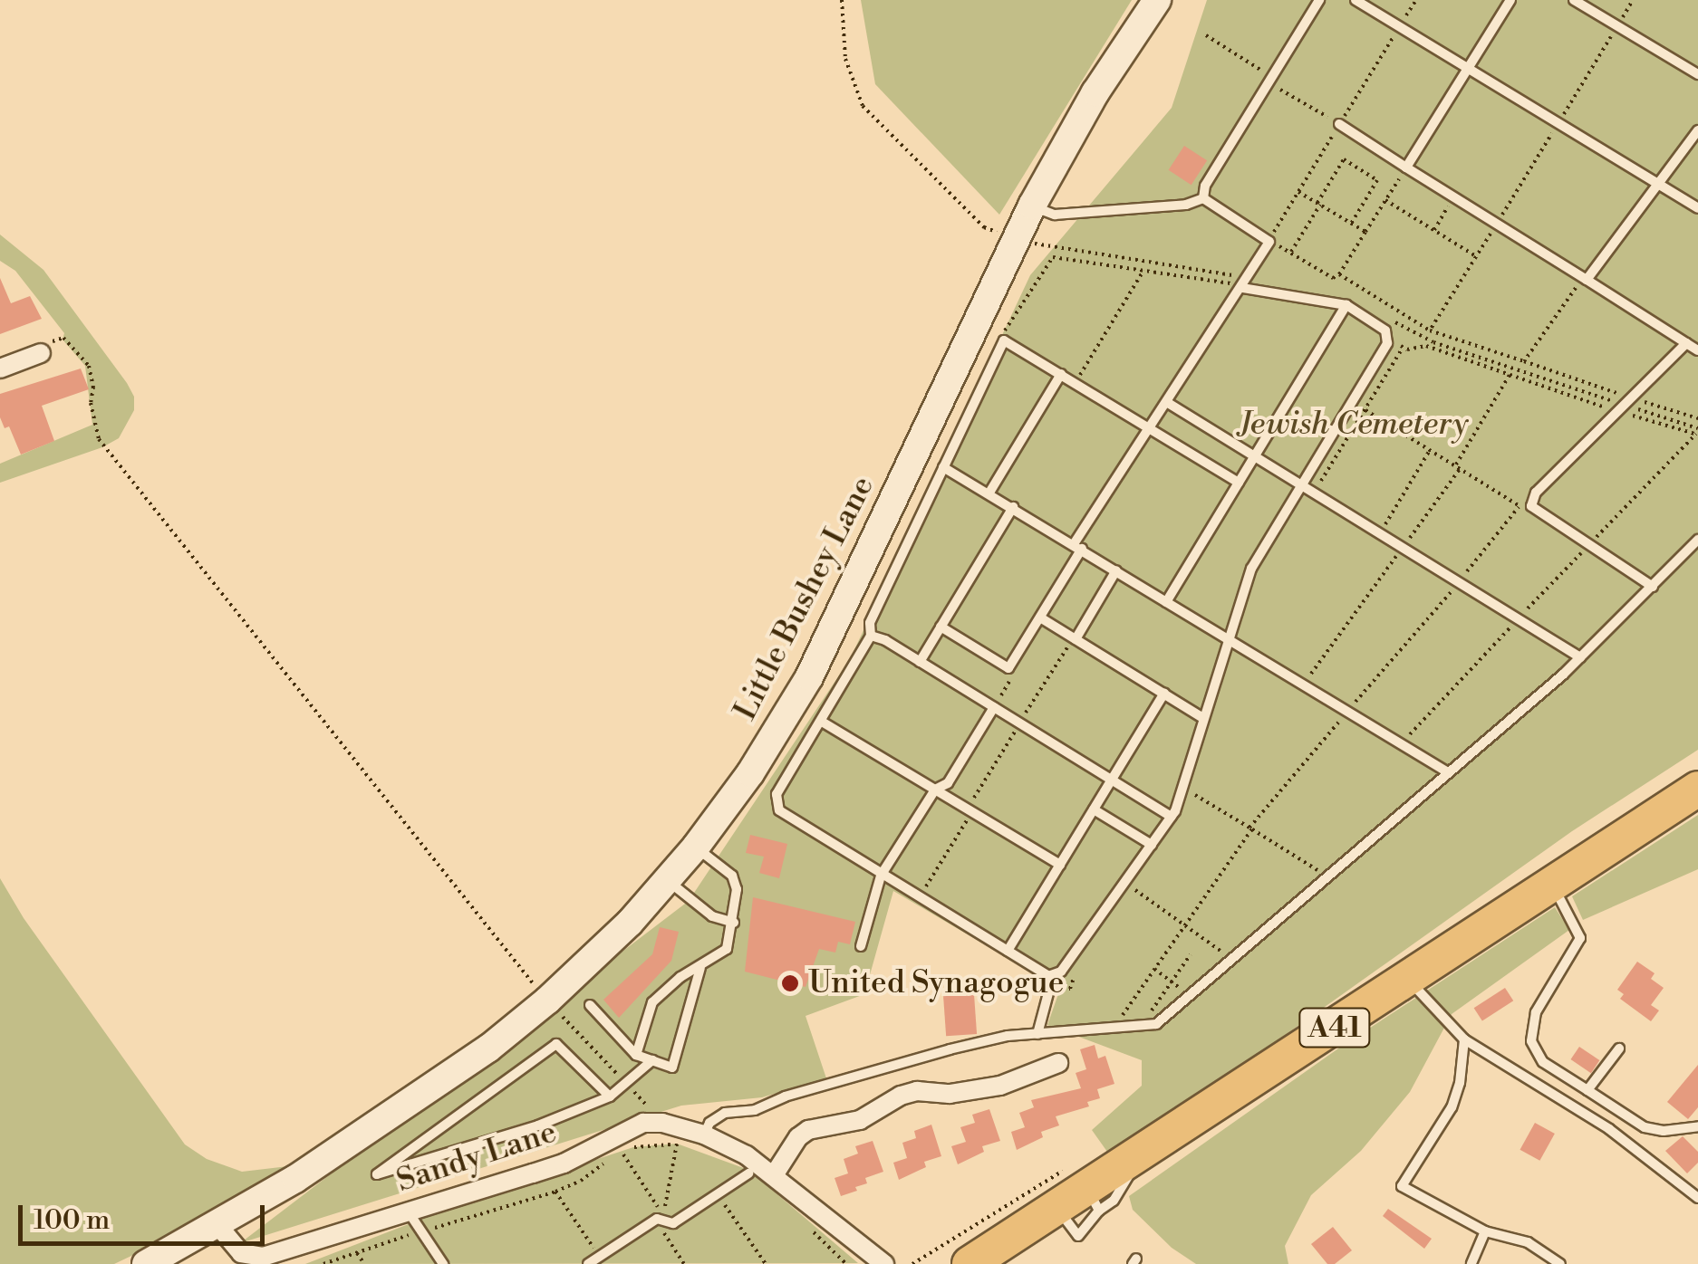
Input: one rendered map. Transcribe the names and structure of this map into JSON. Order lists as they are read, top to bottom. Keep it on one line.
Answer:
{"streets":{"highway":["A41"],"street":["Little Bushey Lane","Sandy Lane"]},"crossings":[["Little Bushey Lane","Sandy Lane"]],"parks":["Jewish Cemetery"],"places":["United Synagogue"],"scale_bar":"100 m"}
